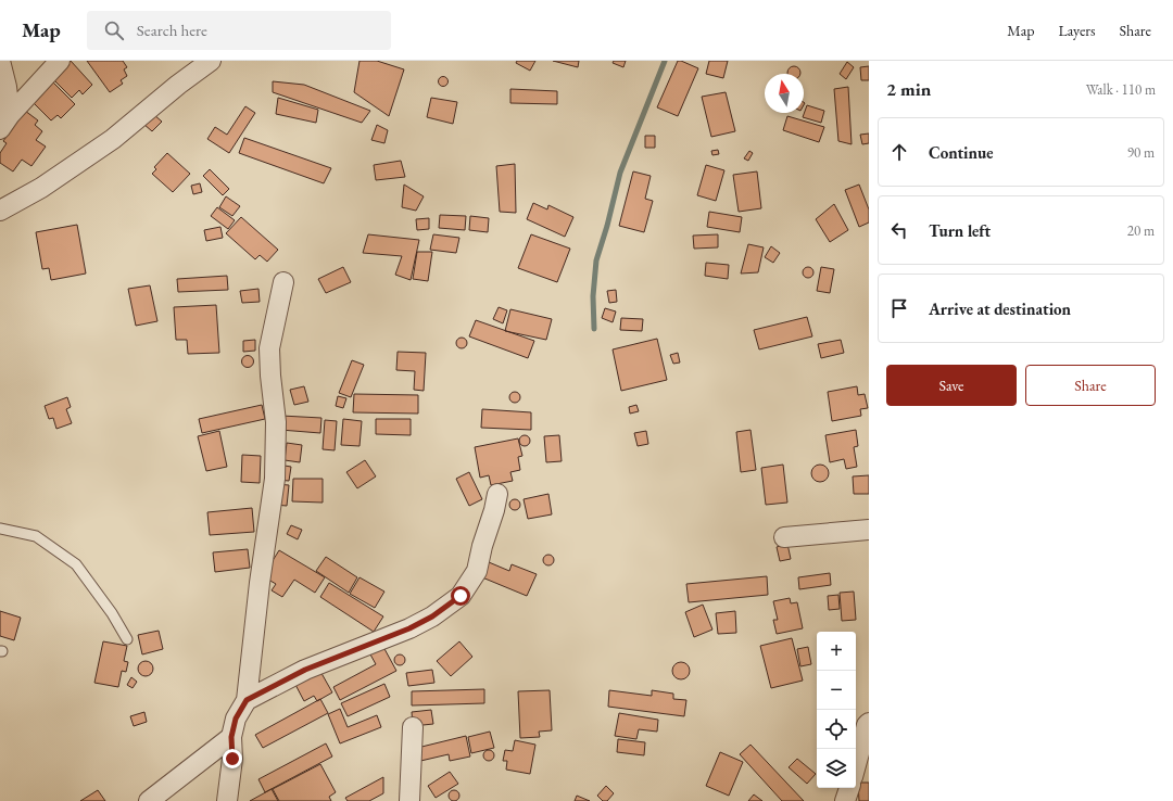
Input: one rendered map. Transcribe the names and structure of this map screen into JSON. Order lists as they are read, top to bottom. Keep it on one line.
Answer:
{"north":"top","page":{"header":"Map","search":"Search here","nav":["Map","Layers","Share"],"heading":["2 min","Walk · 110 m"],"list":[["Continue","90 m"],["Turn left","20 m"],"Arrive at destination"],"buttons":["Save","Share"],"map_buttons":["+","−"]}}
